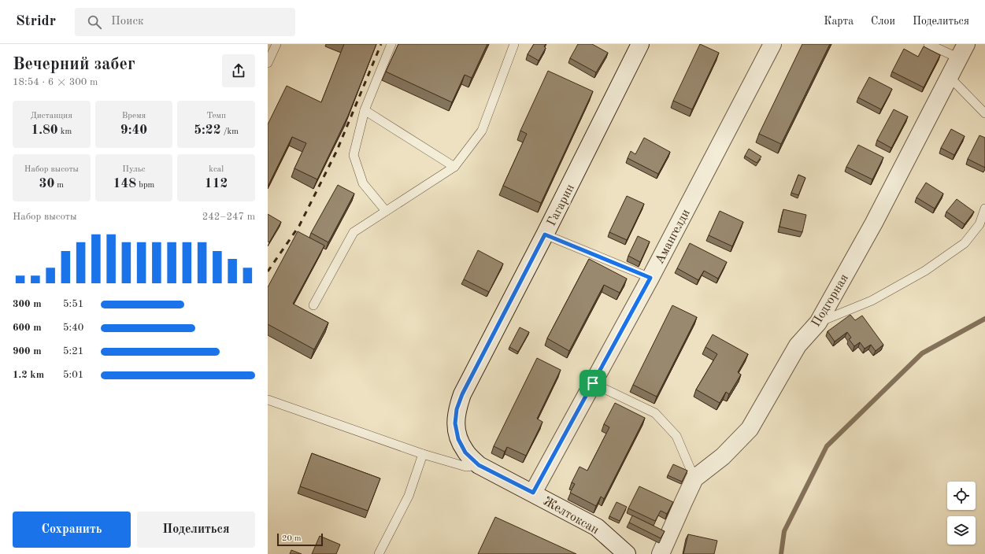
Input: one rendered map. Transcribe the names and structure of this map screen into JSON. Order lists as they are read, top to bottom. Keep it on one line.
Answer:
{"streets":{"street":["Гагарин","Амангелди","Подгорная","Желтоксан"]},"crossings":[["Гагарин","Желтоксан"],["Амангелди","Желтоксан"]],"scale_bar":"20 m","page":{"header":"Stridr","search":"Поиск","nav":["Карта","Слои","Поделиться"],"heading":["Вечерний забег","18:54 · 6 × 300 m"],"stats":[["Дистанция","1.80 km"],["Время","9:40"],["Темп","5:22 /km"],["Набор высоты","30 m"],["Пульс","148 bpm"],["kcal","112"]],"chart":["Набор высоты","242–247 m"],"list":[{"name":"300 m","note":"5:51"},{"name":"600 m","note":"5:40"},{"name":"900 m","note":"5:21"},{"name":"1.2 km","note":"5:01"}],"buttons":["Сохранить","Поделиться"],"scale":"20 m"}}
